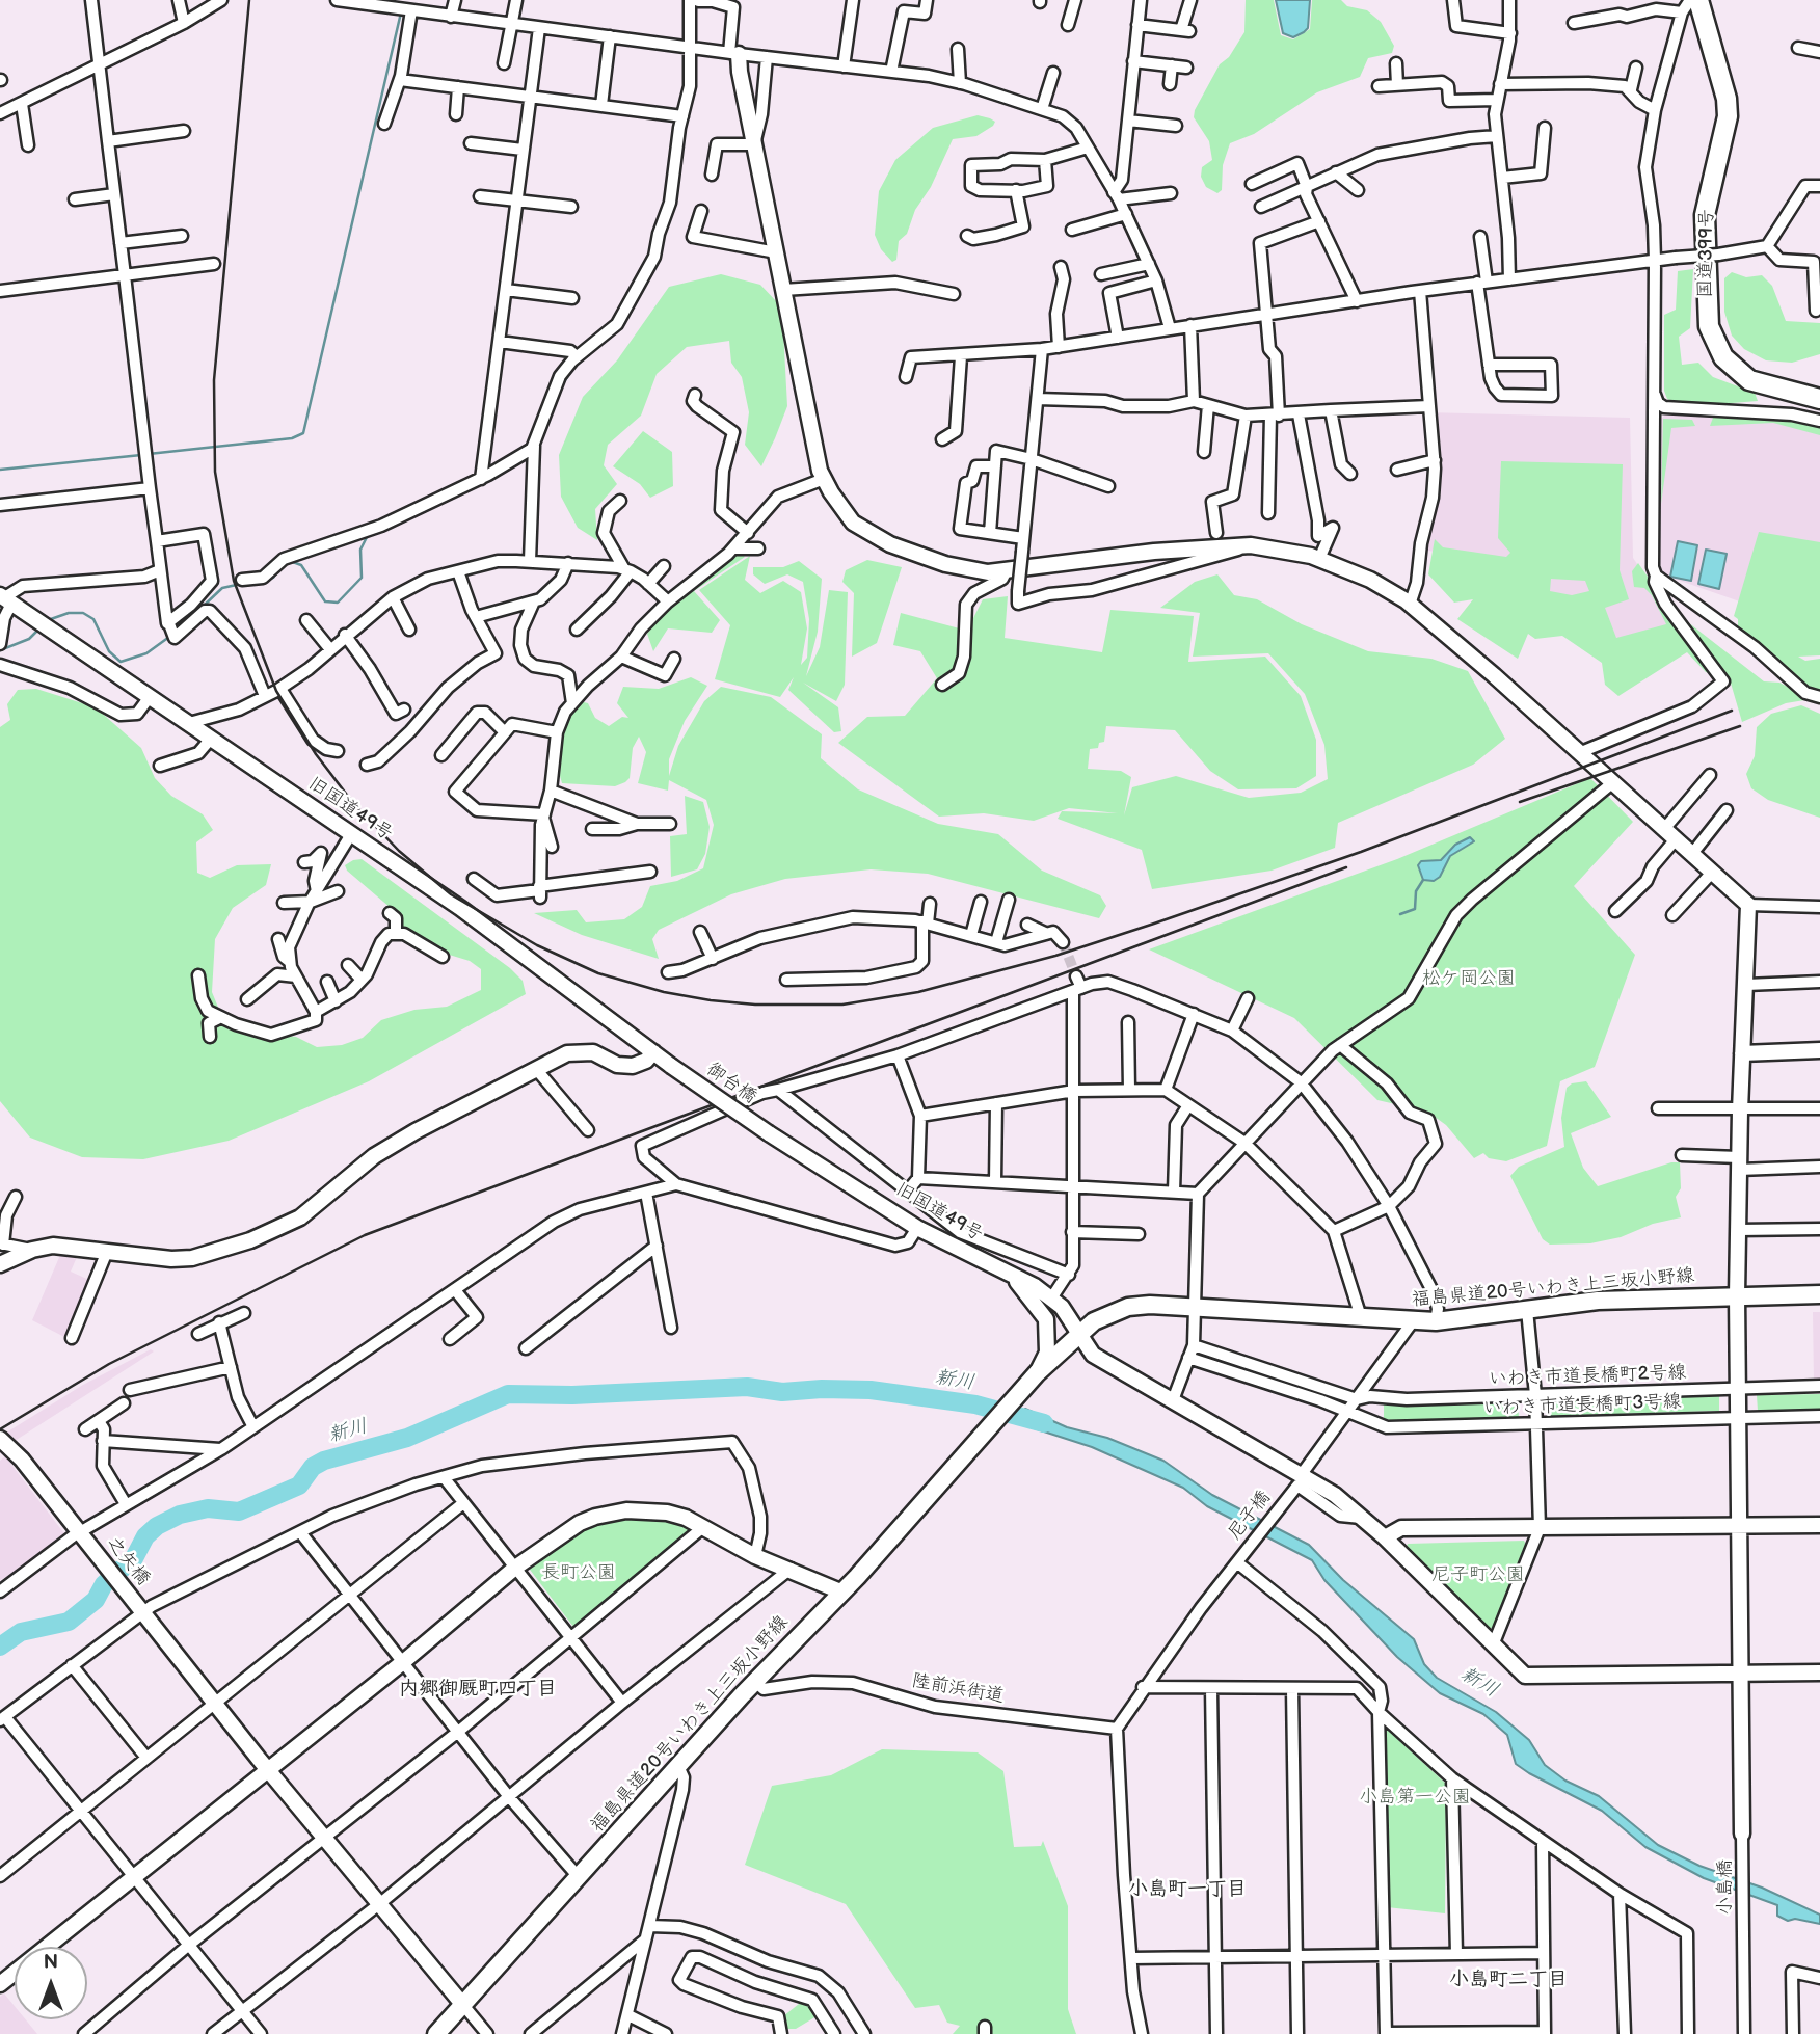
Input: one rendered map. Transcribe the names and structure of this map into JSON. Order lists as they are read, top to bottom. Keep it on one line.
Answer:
{"streets":{"highway":["国道399号"],"main road":["福島県道20号いわき上三坂小野線"],"street":["旧国道49号","御台橋","いわき市道長橋町2号線","いわき市道長橋町3号線","尼子橋","之矢橋","陸前浜街道","小島橋"]},"crossings":[["旧国道49号","御台橋"],["旧国道49号","福島県道20号いわき上三坂小野線"],["旧国道49号","尼子橋"],["福島県道20号いわき上三坂小野線","之矢橋"],["福島県道20号いわき上三坂小野線","陸前浜街道"],["尼子橋","陸前浜街道"]],"districts":["内郷御厩町四丁目","小島町一丁目","小島町二丁目"],"water":["新川"],"parks":["松ケ岡公園","長町公園","尼子町公園","小島第一公園"],"north":"top"}
